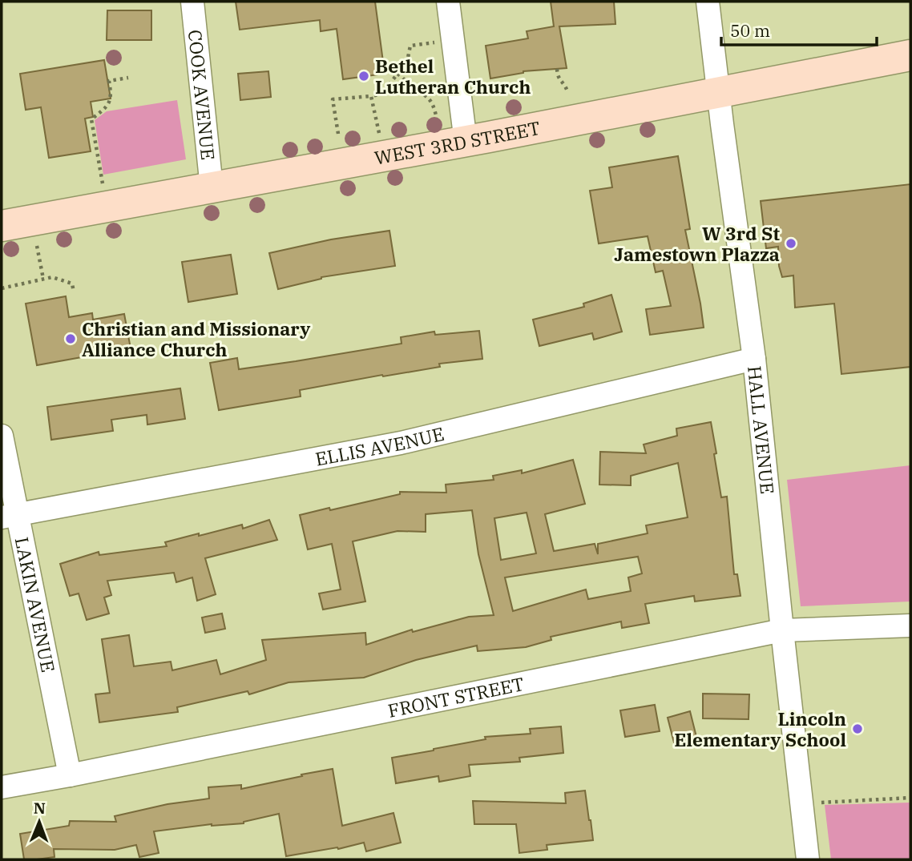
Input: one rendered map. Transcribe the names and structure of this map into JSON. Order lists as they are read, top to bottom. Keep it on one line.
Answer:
{"streets":{"street":["COOK AVENUE","WEST 3RD STREET","HALL AVENUE","ELLIS AVENUE","LAKIN AVENUE","FRONT STREET"]},"crossings":[["COOK AVENUE","WEST 3RD STREET"],["WEST 3RD STREET","HALL AVENUE"],["HALL AVENUE","ELLIS AVENUE"],["HALL AVENUE","FRONT STREET"],["ELLIS AVENUE","LAKIN AVENUE"],["LAKIN AVENUE","FRONT STREET"]],"places":["Bethel Lutheran Church","W 3rd St Jamestown Plazza","Christian and Missionary Alliance Church","Lincoln Elementary School"],"scale_bar":"50 m","north":"top"}
